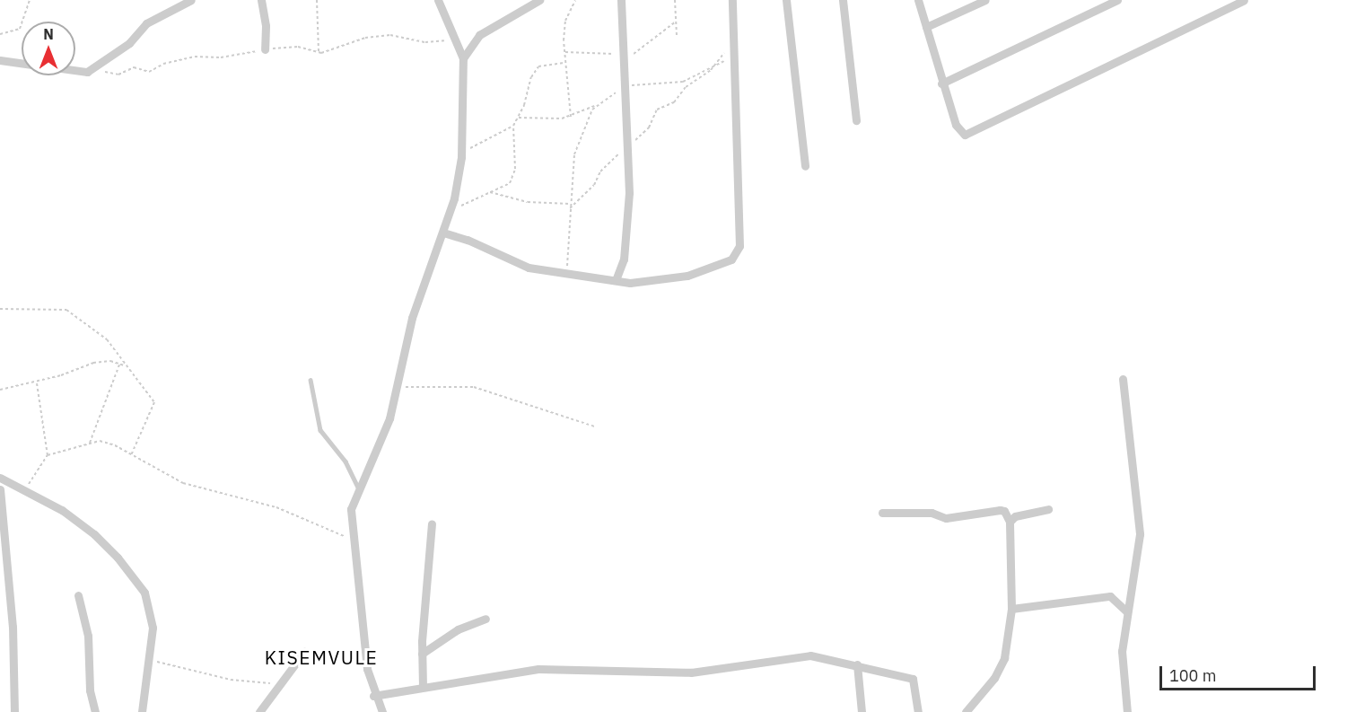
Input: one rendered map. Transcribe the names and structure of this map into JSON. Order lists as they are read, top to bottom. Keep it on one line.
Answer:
{"districts":["KISEMVULE"],"scale_bar":"100 m","north":"top"}
